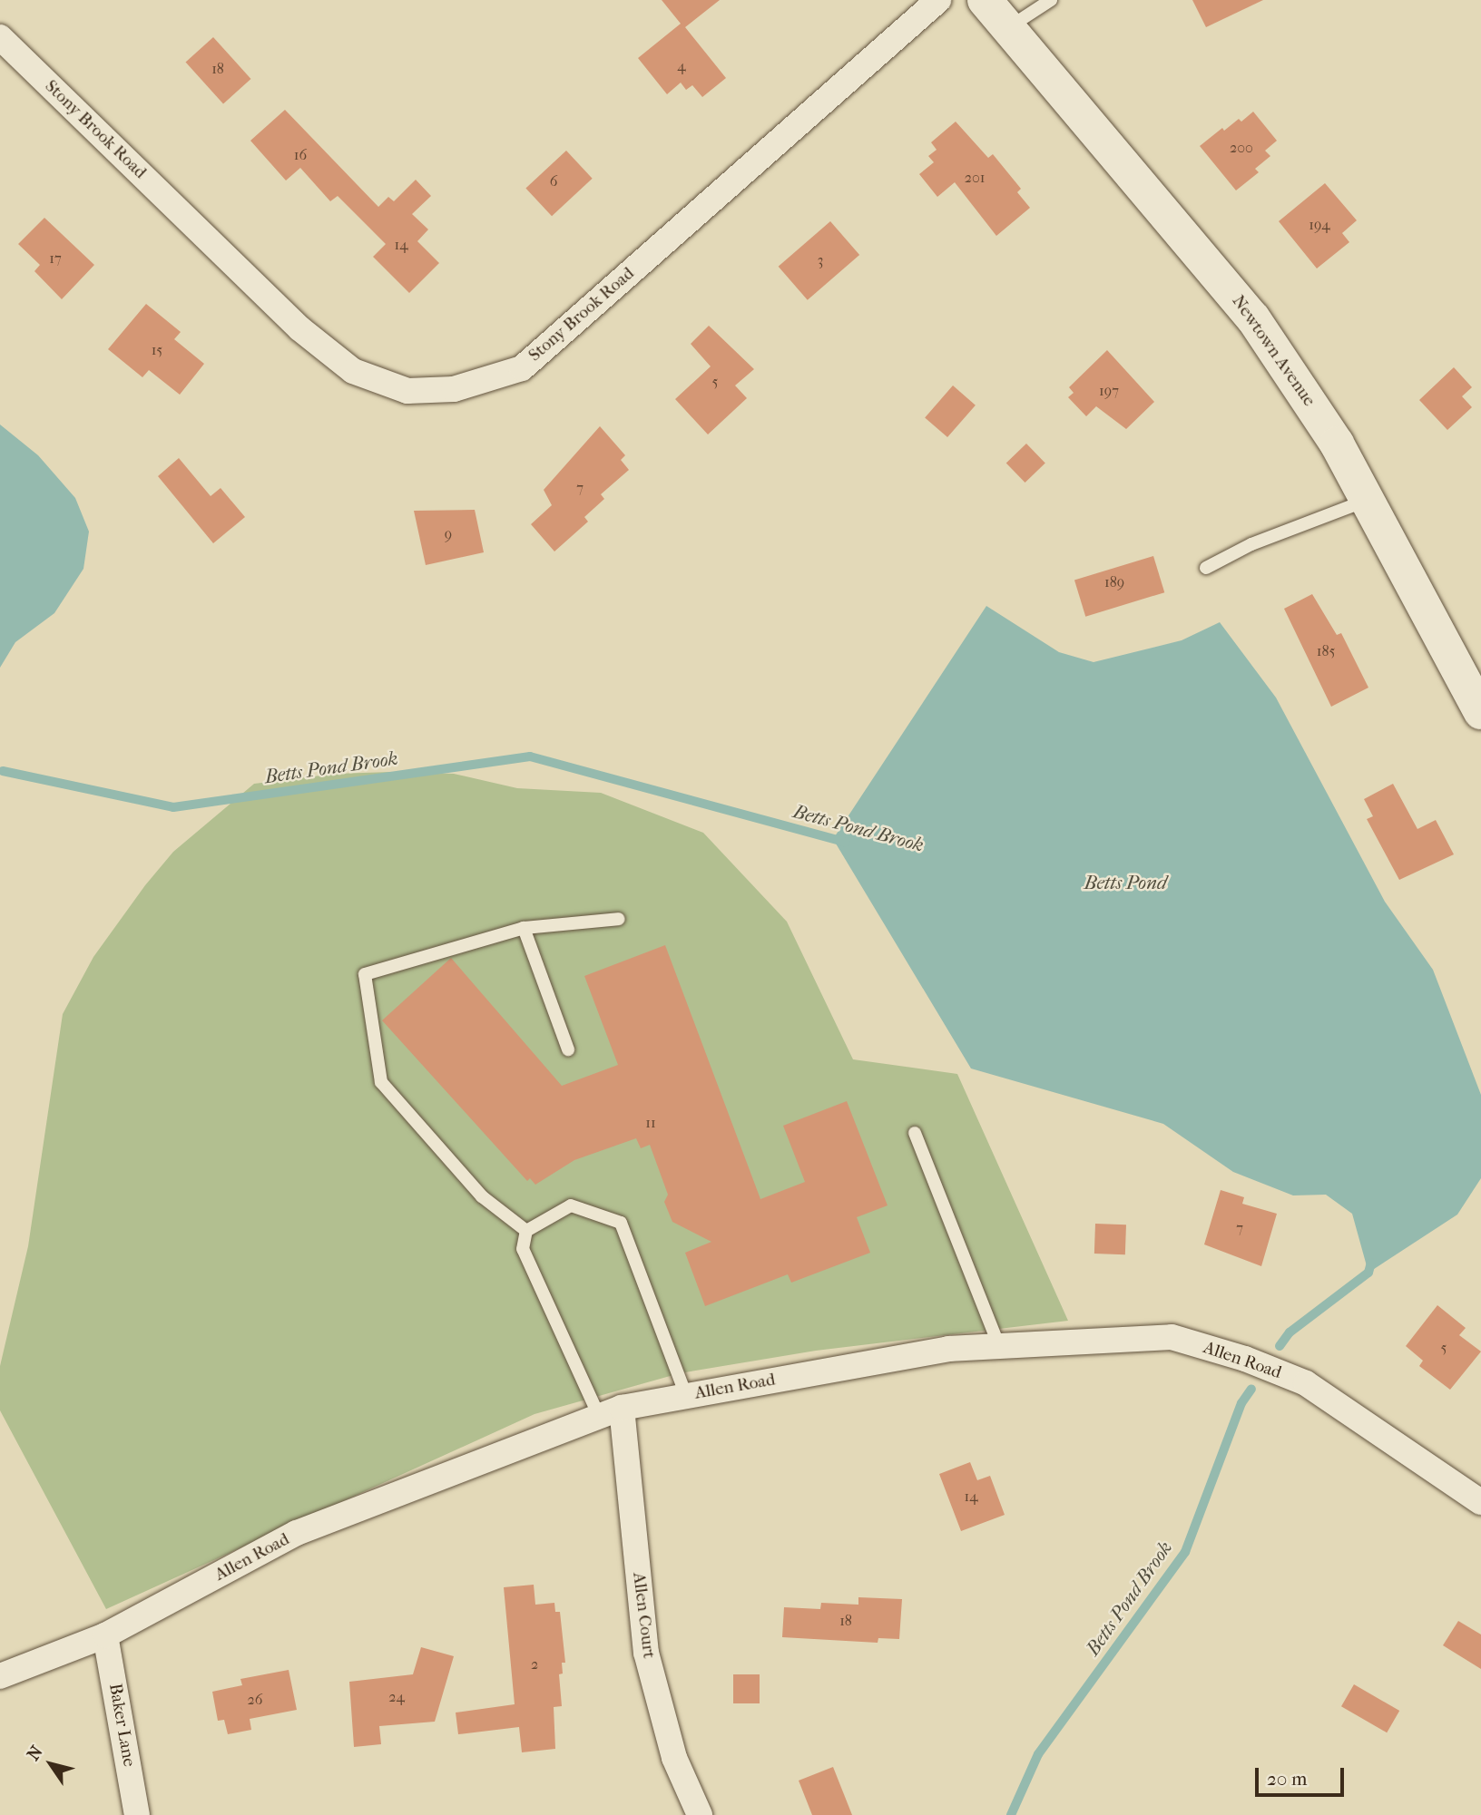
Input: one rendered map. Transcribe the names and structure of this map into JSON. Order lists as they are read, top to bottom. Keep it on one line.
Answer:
{"streets":{"main road":["Newtown Avenue"],"street":["Stony Brook Road","Allen Road","Allen Court","Baker Lane"]},"crossings":[["Allen Road","Allen Court"],["Allen Road","Baker Lane"]],"water":["Betts Pond Brook","Betts Pond"],"house_numbers":["4","18","200","16","201","6","194","14","17","3","15","5","197","7","9","189","185","11","7","5","14","18","2","24","26"],"scale_bar":"20 m","north":"top left"}
